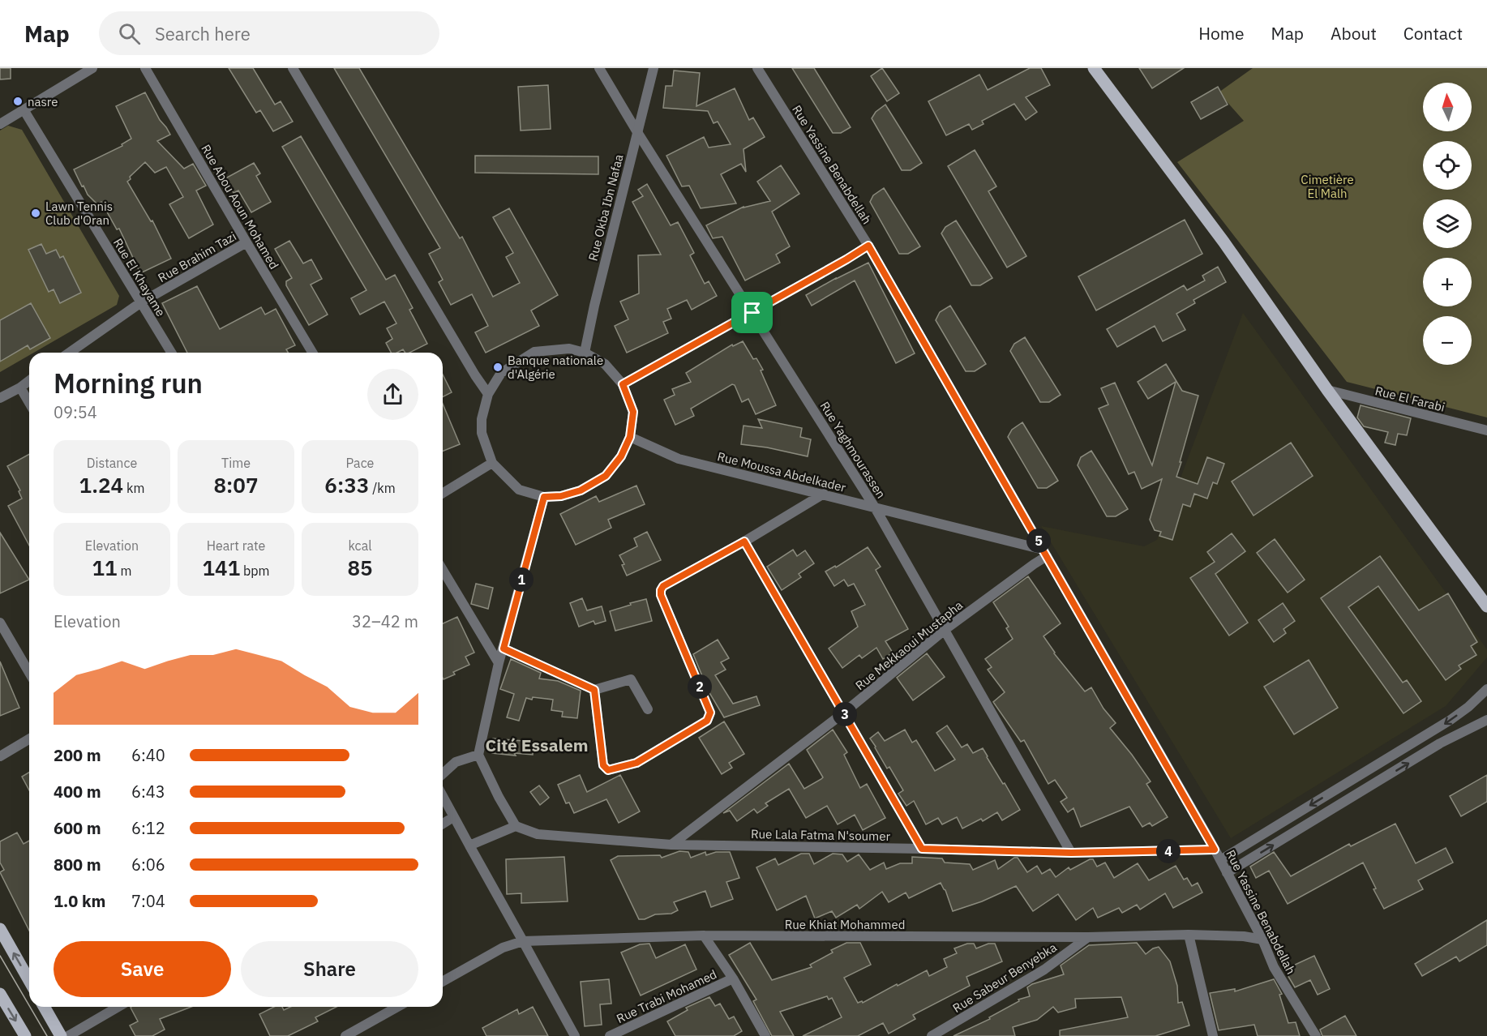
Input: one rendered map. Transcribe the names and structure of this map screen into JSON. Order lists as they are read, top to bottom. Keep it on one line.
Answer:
{"streets":{"street":["Rue Yassine Benabdellah","Rue Abou Aoun Mohamed","Rue Okba Ibn Nafaa","Rue Brahim Tazi","Rue El Khayame","Rue El Farabi","Rue Yaghmourassen","Rue Moussa Abdelkader","Rue Mekkaoui Mustapha","Rue Lala Fatma N'soumer","Rue Khiat Mohammed","Rue Sabeur Benyebka","Rue Trabi Mohamed"]},"crossings":[["Rue Yassine Benabdellah","Rue Moussa Abdelkader"],["Rue Yassine Benabdellah","Rue Mekkaoui Mustapha"],["Rue Yassine Benabdellah","Rue Lala Fatma N'soumer"],["Rue Yassine Benabdellah","Rue Khiat Mohammed"],["Rue Abou Aoun Mohamed","Rue Brahim Tazi"],["Rue Okba Ibn Nafaa","Rue Yaghmourassen"],["Rue Okba Ibn Nafaa","Rue Moussa Abdelkader"],["Rue Brahim Tazi","Rue El Khayame"],["Rue Yaghmourassen","Rue Moussa Abdelkader"],["Rue Yaghmourassen","Rue Mekkaoui Mustapha"],["Rue Yaghmourassen","Rue Lala Fatma N'soumer"],["Rue Moussa Abdelkader","Rue Mekkaoui Mustapha"],["Rue Mekkaoui Mustapha","Rue Lala Fatma N'soumer"],["Rue Khiat Mohammed","Rue Sabeur Benyebka"]],"districts":["Cité Essalem"],"parks":["Cimetière El Malh"],"places":["nasre","Lawn Tennis Club d'Oran","Banque nationale d'Algérie"],"north":"top","page":{"header":"Map","search":"Search here","nav":["Home","Map","About","Contact"],"map_buttons":["+","−"],"heading":["Morning run","09:54"],"stats":[["Distance","1.24 km"],["Time","8:07"],["Pace","6:33 /km"],["Elevation","11 m"],["Heart rate","141 bpm"],["kcal","85"]],"pins":["5","1","2","3","4"],"chart":["Elevation","32–42 m"],"list":[{"name":"200 m","note":"6:40"},{"name":"400 m","note":"6:43"},{"name":"600 m","note":"6:12"},{"name":"800 m","note":"6:06"},{"name":"1.0 km","note":"7:04"}],"buttons":["Save","Share"]}}
